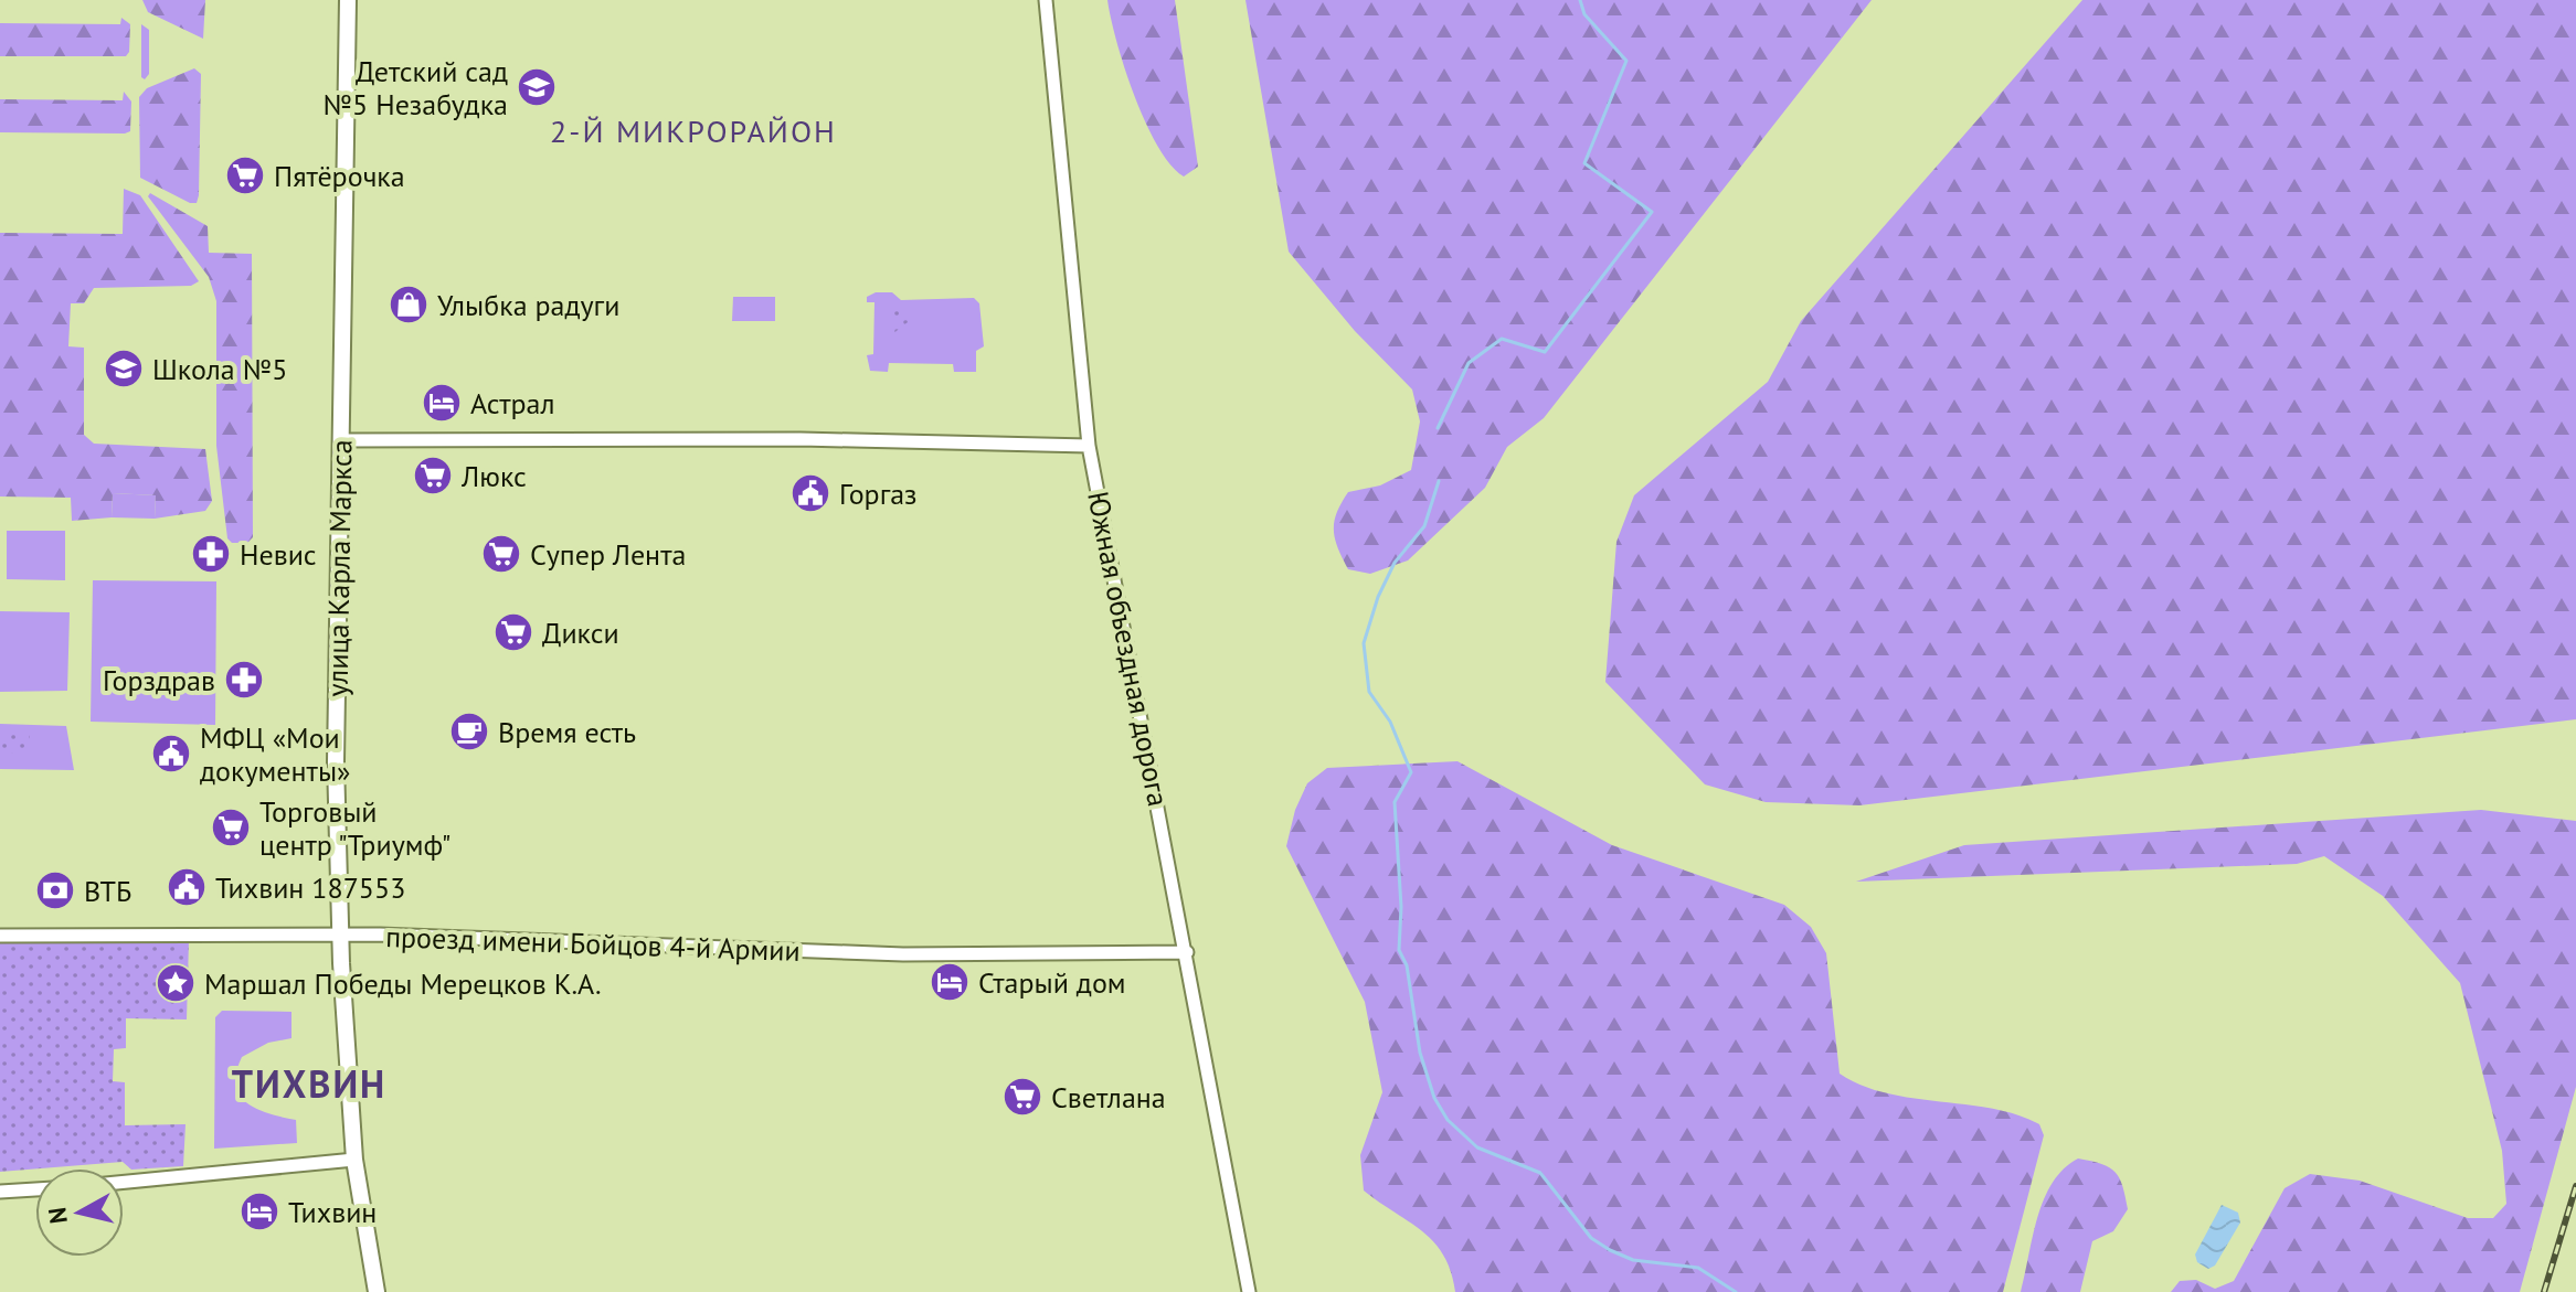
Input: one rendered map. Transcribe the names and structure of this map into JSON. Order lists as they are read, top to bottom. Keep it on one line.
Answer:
{"streets":{"main road":["улица Карла Маркса"],"street":["Южная объездная дорога","проезд имени Бойцов 4-й Армии"]},"crossings":[["улица Карла Маркса","проезд имени Бойцов 4-й Армии"],["Южная объездная дорога","проезд имени Бойцов 4-й Армии"]],"districts":["2-Й МИКРОРАЙОН","ТИХВИН"],"places":{"school or university":["Детский сад №5 Незабудка","Школа №5"],"supermarket":["Пятёрочка","Люкс","Супер Лента","Дикси","Торговый центр \"Триумф\"","Светлана"],"shop":["Улыбка радуги"],"hotel":["Астрал","Старый дом","Тихвин"],"public building":["Горгаз","МФЦ «Мои документы»","Тихвин 187553"],"pharmacy":["Невис","Горздрав"],"cafe":["Время есть"],"bank":["ВТБ"],"place":["Маршал Победы Мерецков К.А."]},"north":"left"}
